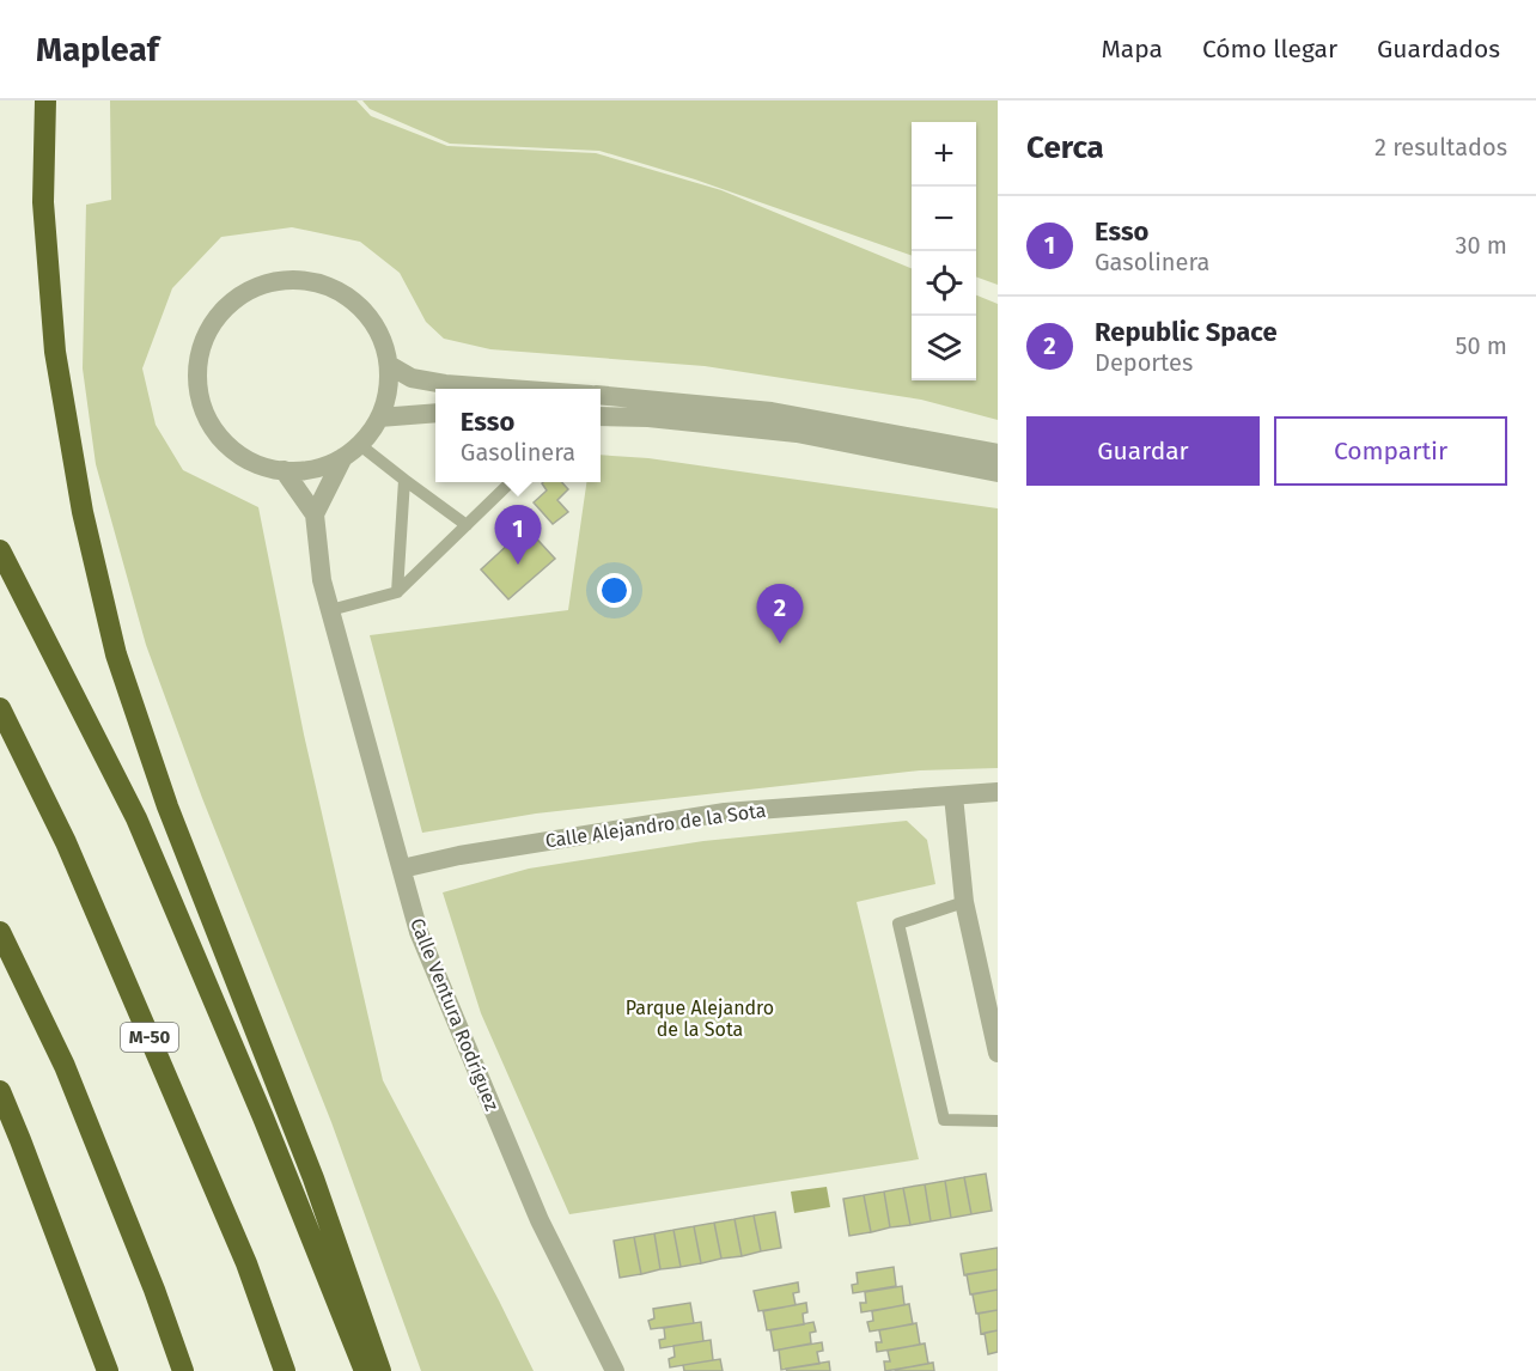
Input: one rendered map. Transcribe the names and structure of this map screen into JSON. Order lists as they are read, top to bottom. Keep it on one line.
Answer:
{"streets":{"highway":["M-50"],"street":["Calle Alejandro de la Sota","Calle Ventura Rodríguez"]},"crossings":[["Calle Alejandro de la Sota","Calle Ventura Rodríguez"]],"parks":["Parque Alejandro de la Sota"],"page":{"header":"Mapleaf","nav":["Mapa","Cómo llegar","Guardados"],"heading":["Cerca","2 resultados"],"map_buttons":["+","−"],"list":[{"mark":"1","name":"Esso","note":"Gasolinera","value":"30 m"},{"mark":"2","name":"Republic Space","note":"Deportes","value":"50 m"}],"popup":["Esso","Gasolinera"],"buttons":["Guardar","Compartir"],"pins":["1","2"]}}
